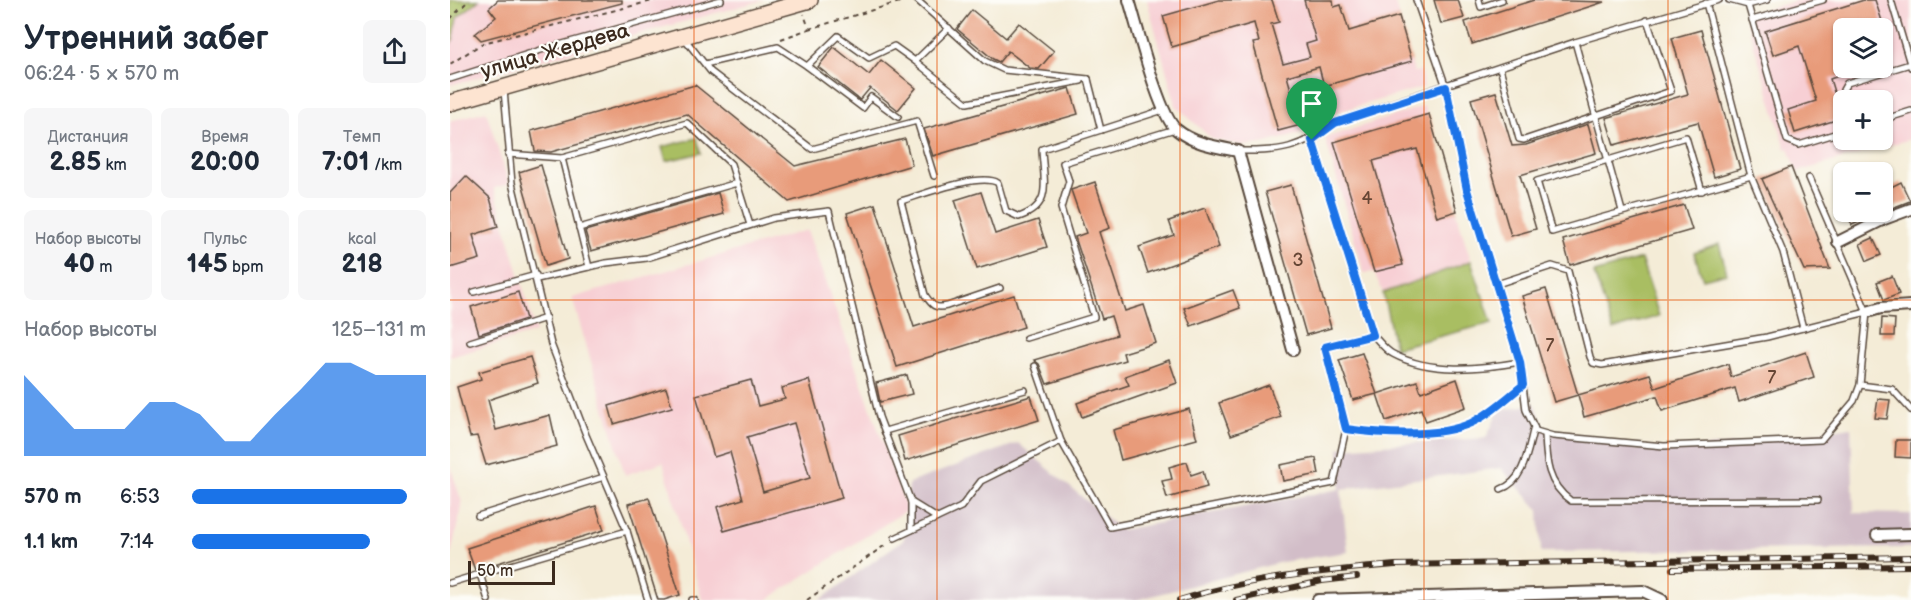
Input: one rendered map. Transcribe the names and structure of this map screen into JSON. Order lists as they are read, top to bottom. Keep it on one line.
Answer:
{"streets":{"main road":["улица Жердева"]},"house_numbers":["4","3","7","7"],"scale_bar":"50 m","page":{"heading":["Утренний забег","06:24 · 5 × 570 m"],"map_buttons":["+","−"],"stats":[["Дистанция","2.85 km"],["Время","20:00"],["Темп","7:01 /km"],["Набор высоты","40 m"],["Пульс","145 bpm"],["kcal","218"]],"chart":["Набор высоты","125–131 m"],"list":[{"name":"570 m","note":"6:53"},{"name":"1.1 km","note":"7:14"}],"scale":"50 m"}}
